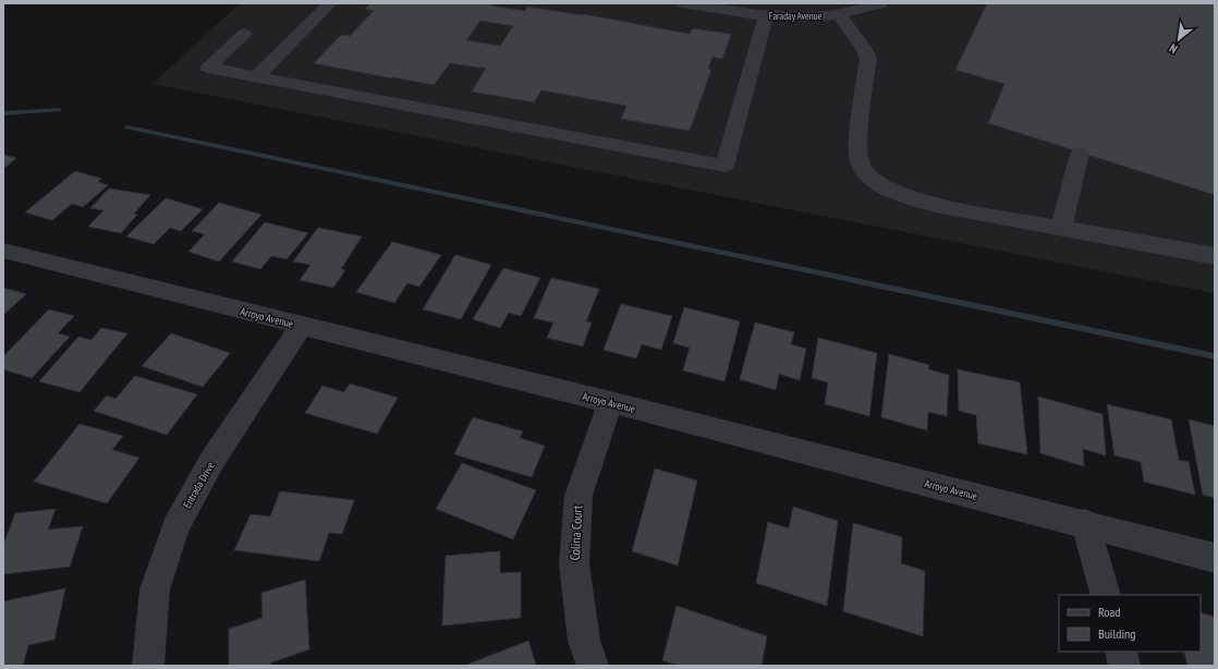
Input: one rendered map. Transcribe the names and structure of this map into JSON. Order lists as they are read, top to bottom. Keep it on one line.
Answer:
{"streets":{"street":["Faraday Avenue","Arroyo Avenue","Entrada Drive","Colina Court"]},"crossings":[["Arroyo Avenue","Entrada Drive"],["Arroyo Avenue","Colina Court"]],"legend":["Road","Building"],"north":"bottom left"}
